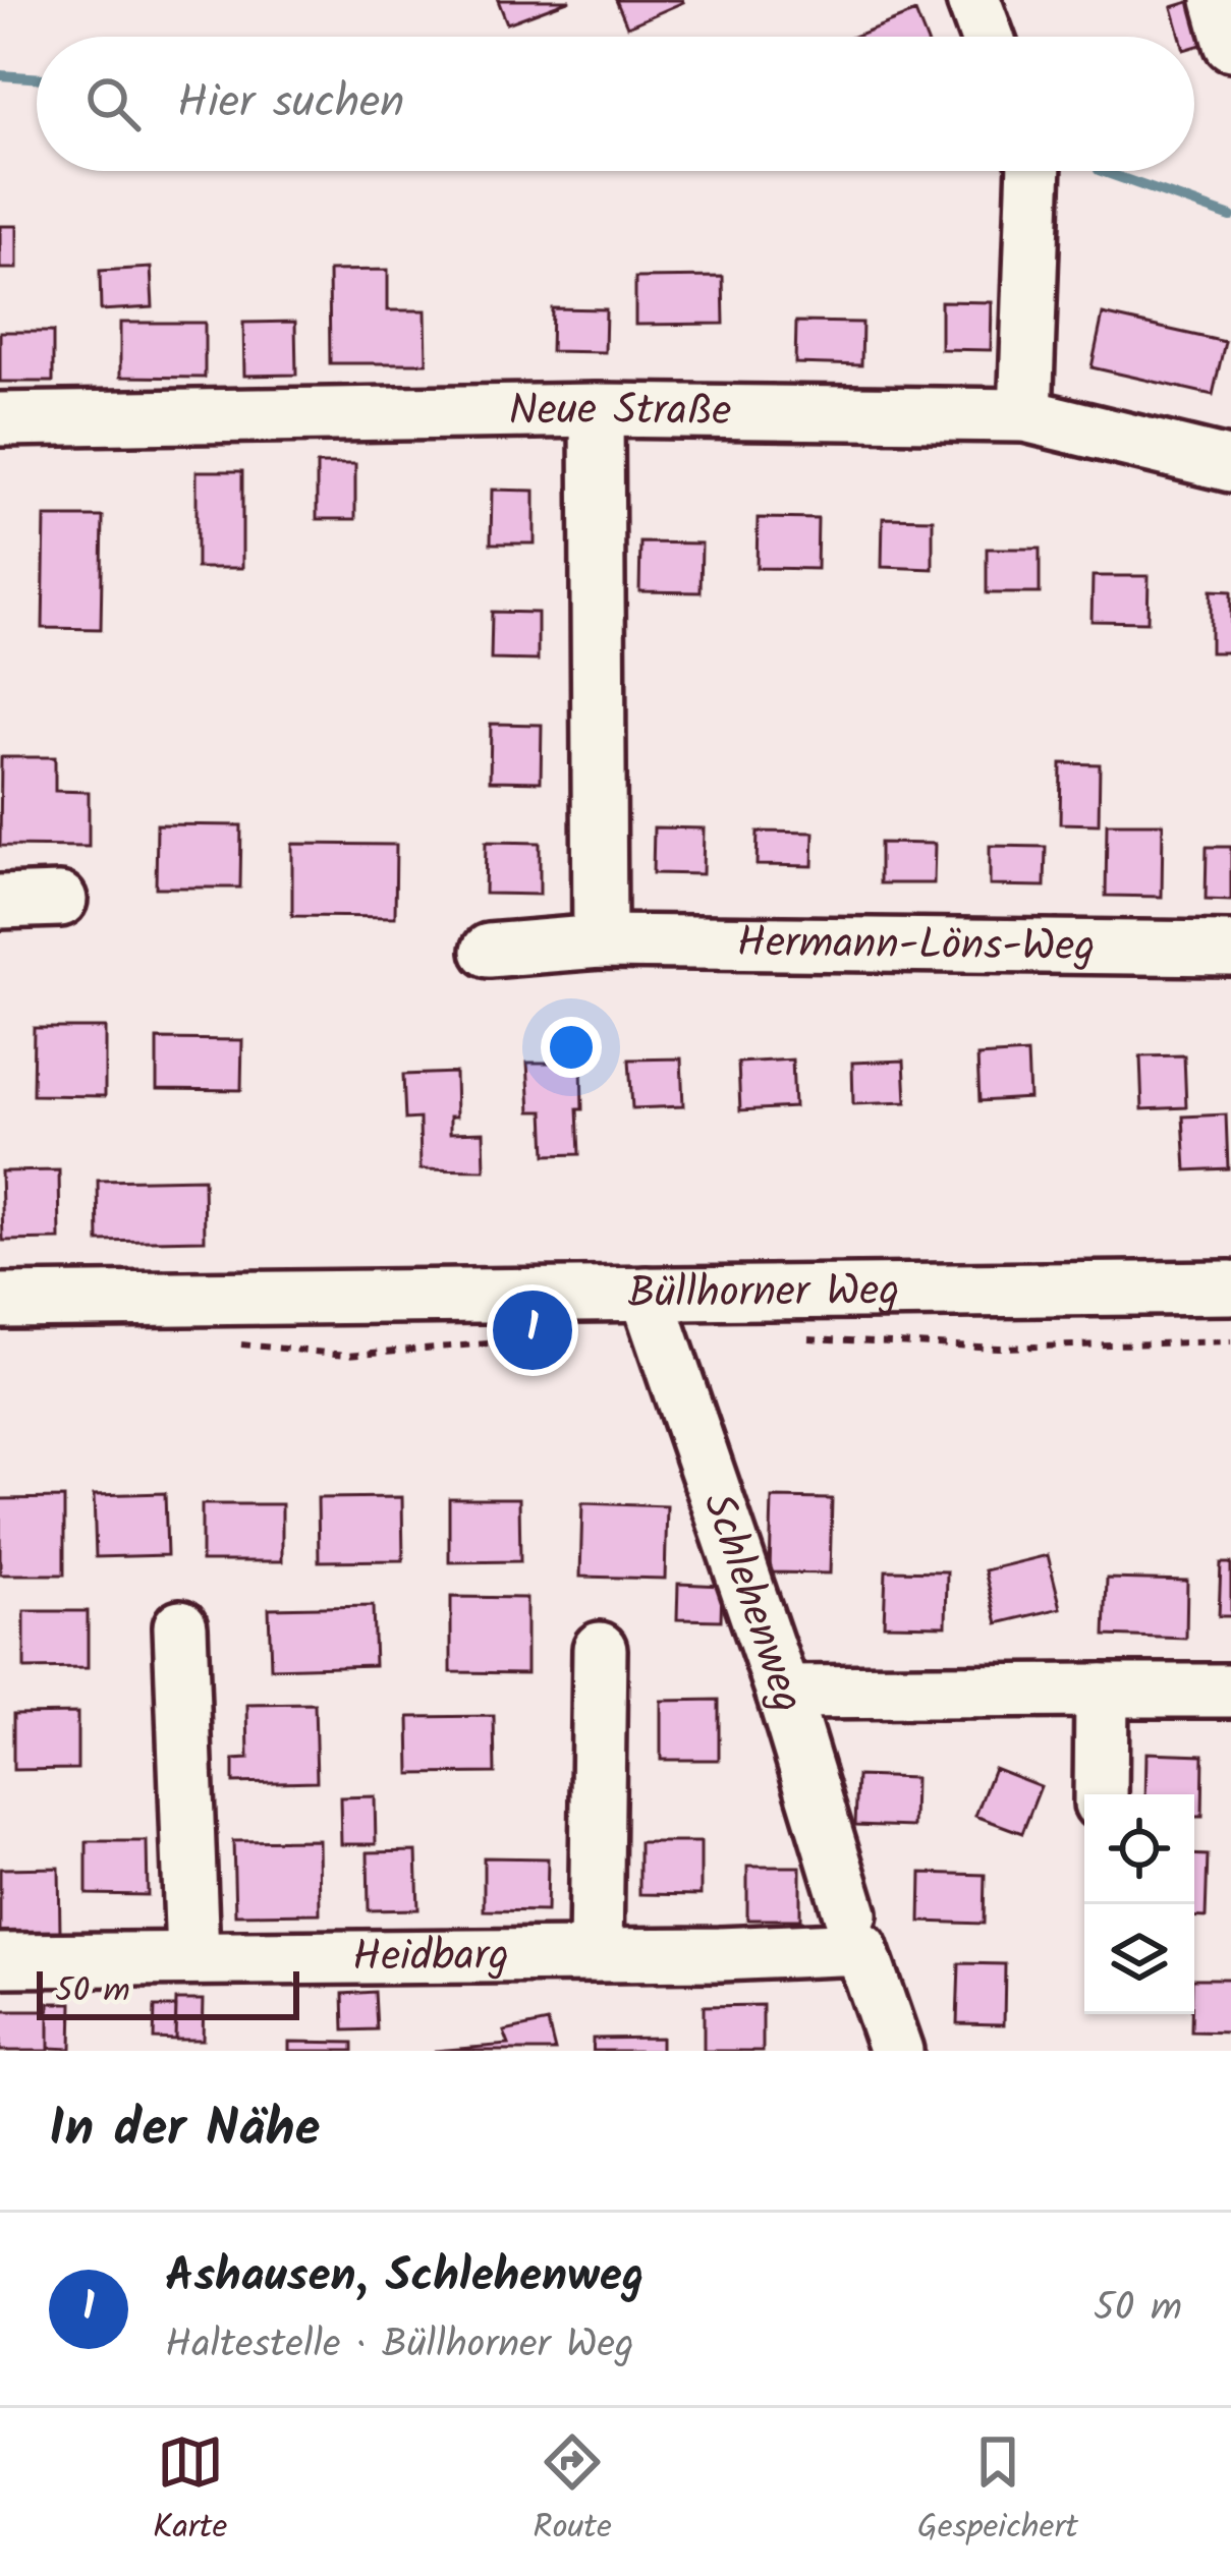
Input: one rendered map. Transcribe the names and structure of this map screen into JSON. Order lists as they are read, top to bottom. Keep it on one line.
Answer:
{"streets":{"street":["Neue Straße","Hermann-Löns-Weg","Büllhorner Weg","Schlehenweg","Heidbarg"]},"crossings":[["Büllhorner Weg","Schlehenweg"]],"scale_bar":"50 m","page":{"search":"Hier suchen","pins":"1","scale":"50 m","heading":"In der Nähe","list":[{"mark":"1","name":"Ashausen, Schlehenweg","note":"Haltestelle · Büllhorner Weg","value":"50 m"}],"nav":["Karte","Route","Gespeichert"]}}
